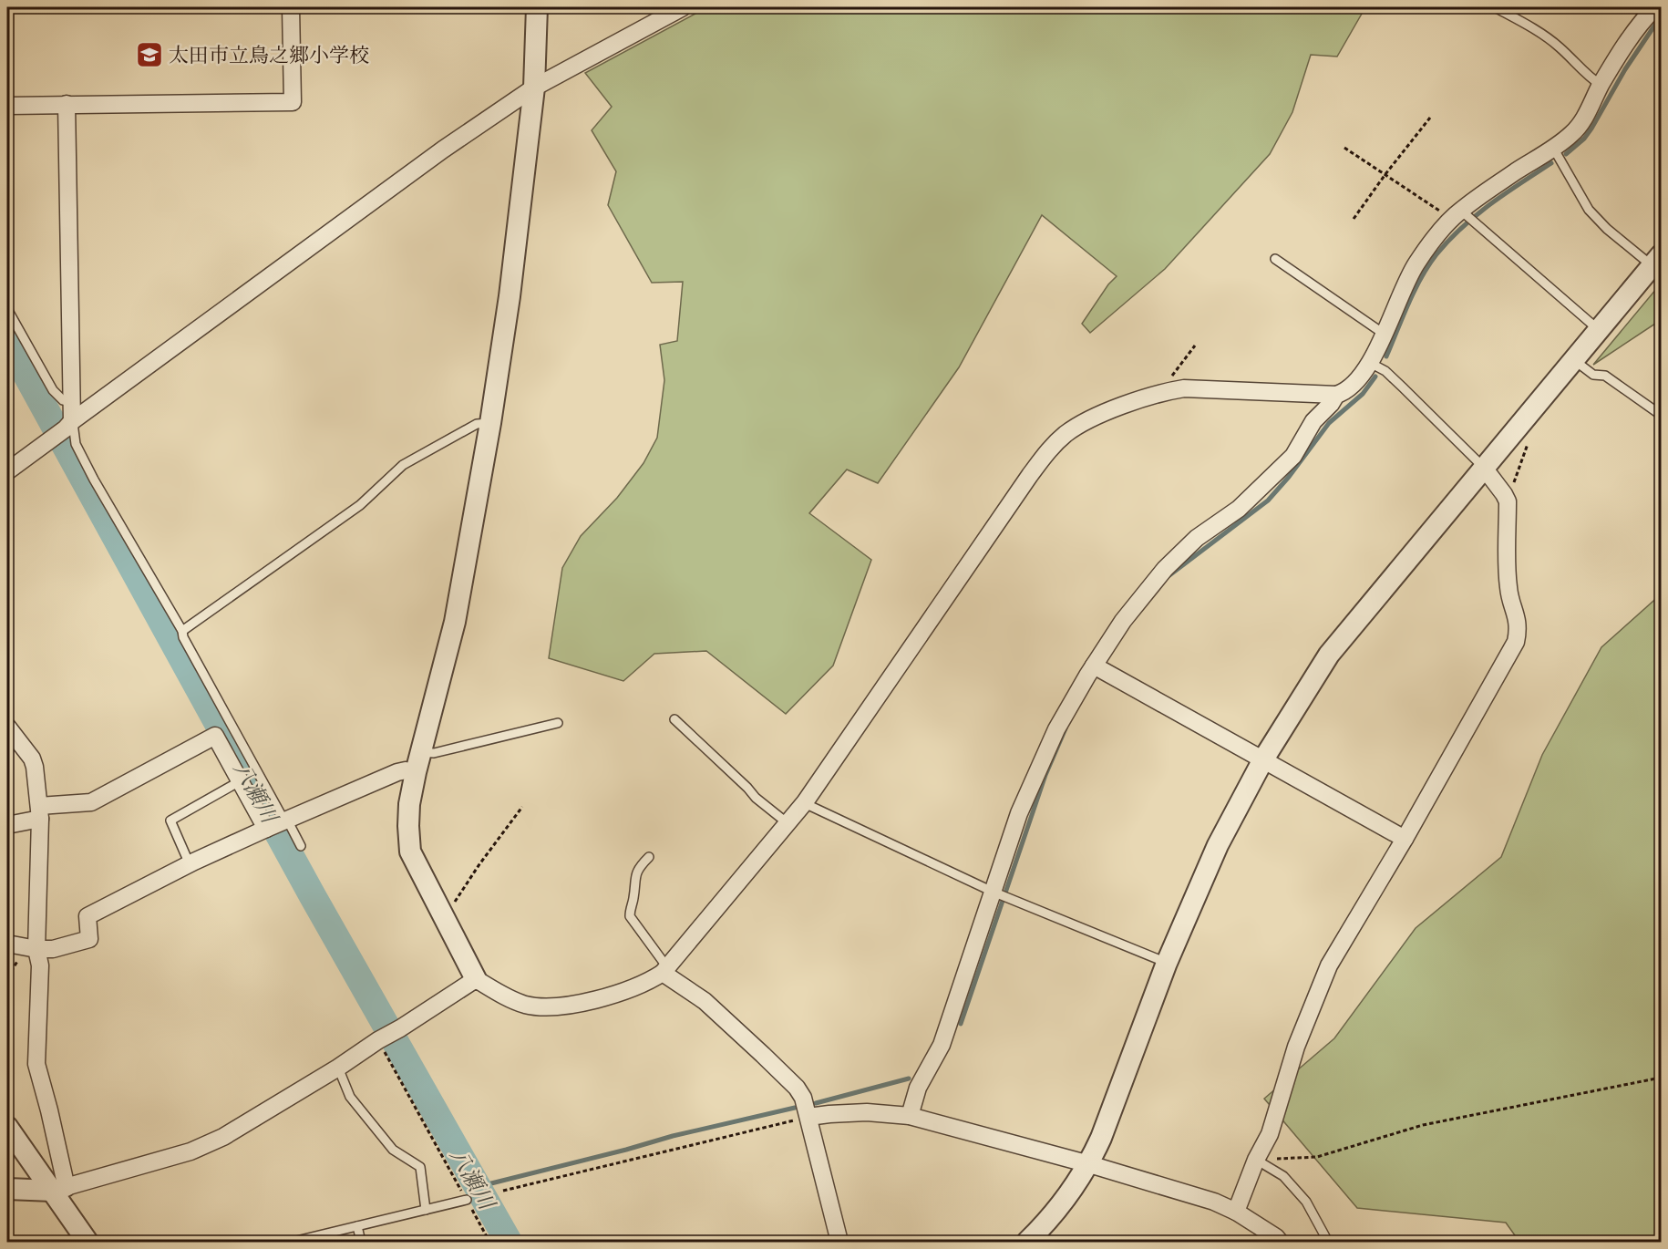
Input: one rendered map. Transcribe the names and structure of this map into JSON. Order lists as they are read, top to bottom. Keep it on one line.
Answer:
{"water":["八瀬川"],"places":{"school or university":["太田市立鳥之郷小学校"]}}
